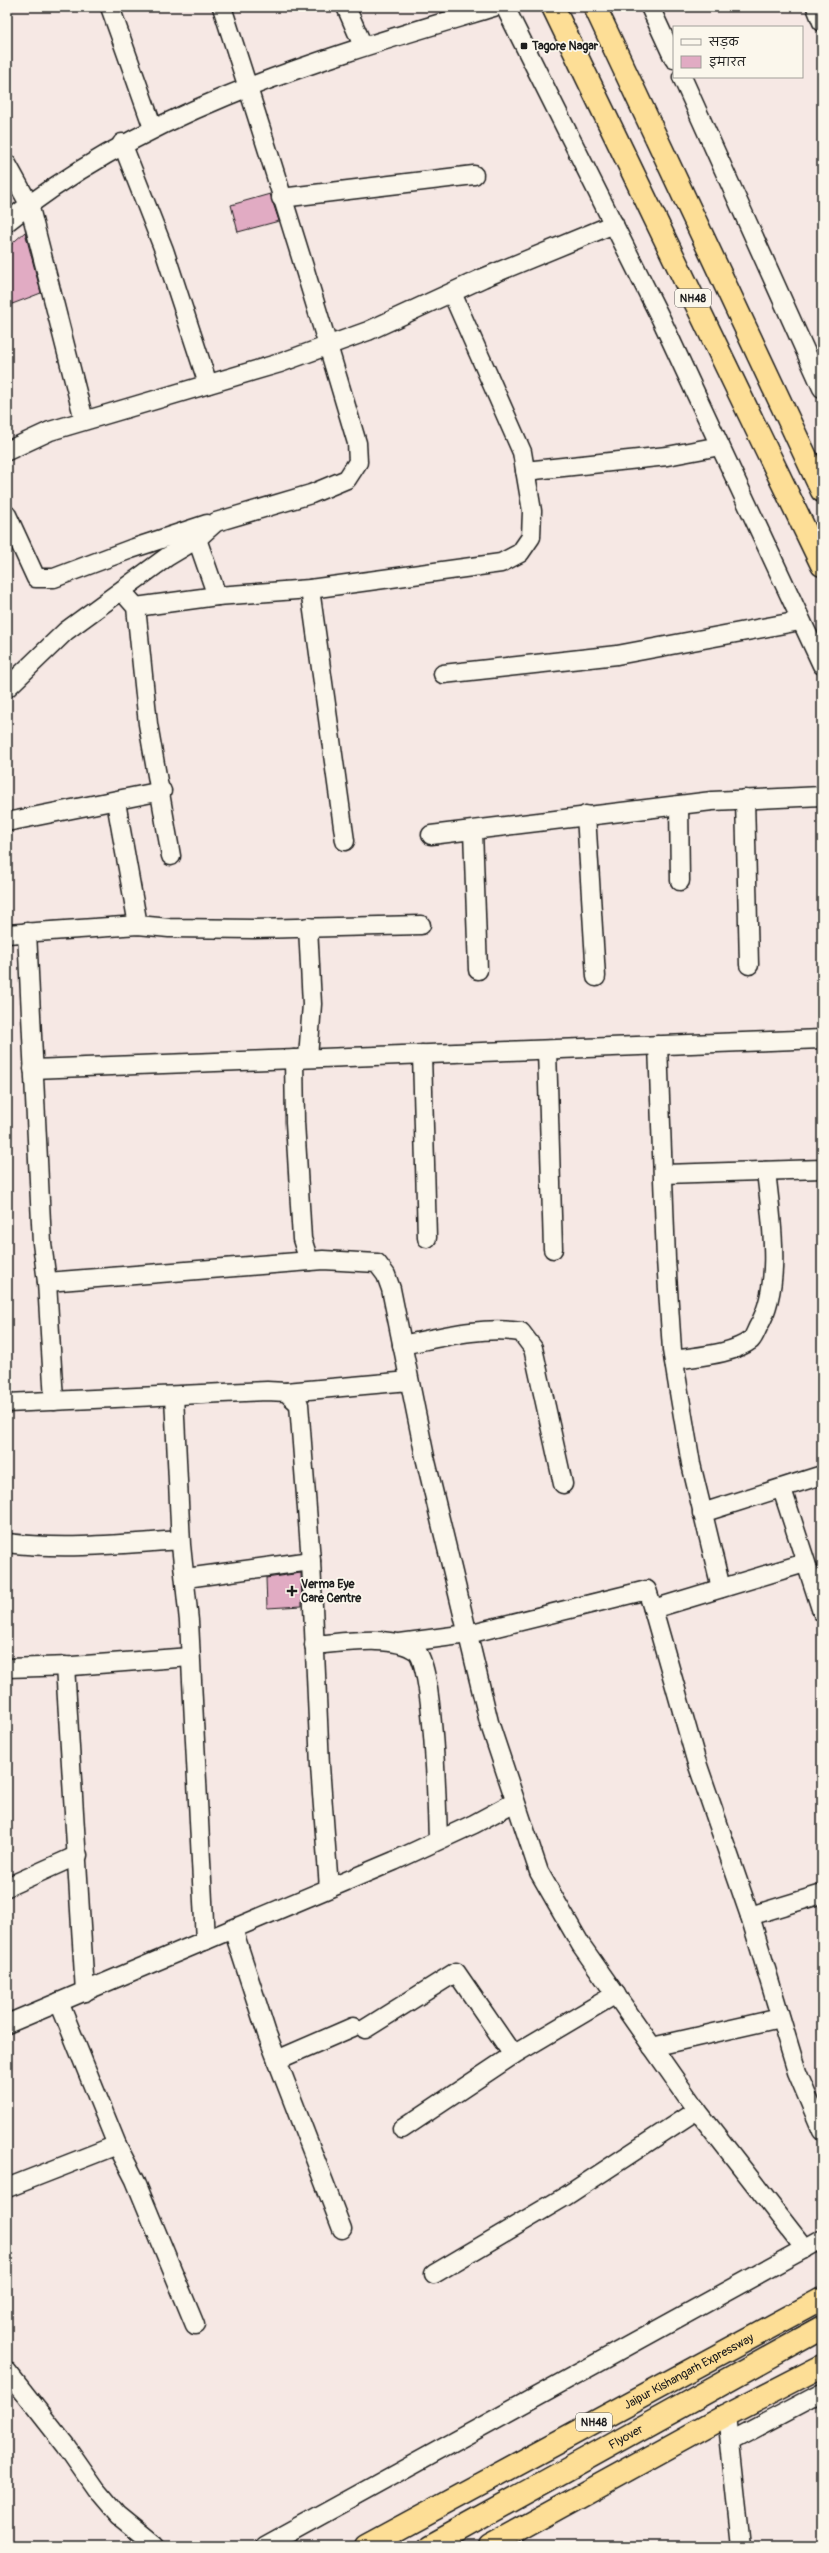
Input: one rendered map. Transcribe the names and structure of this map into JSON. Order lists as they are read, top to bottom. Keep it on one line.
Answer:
{"streets":{"highway":["NH48","Jaipur Kishangarh Expressway","Flyover"]},"places":{"transit":["Tagore Nagar"],"health":["Verma Eye Care Centre"]},"legend":["सड़क","इमारत"]}
